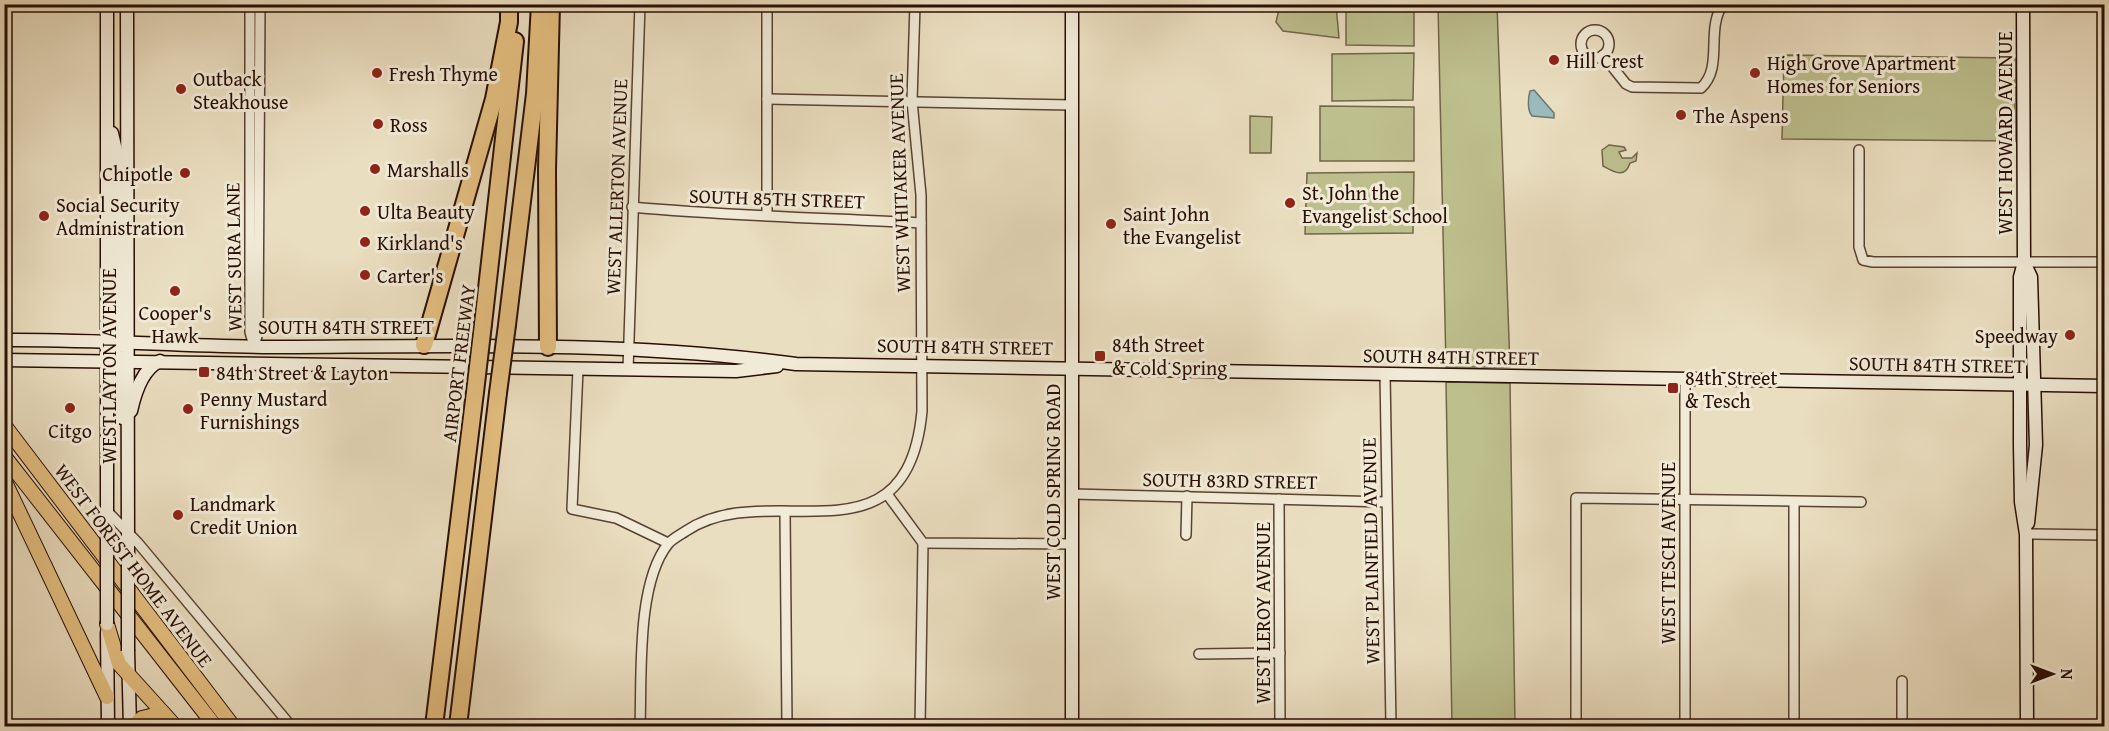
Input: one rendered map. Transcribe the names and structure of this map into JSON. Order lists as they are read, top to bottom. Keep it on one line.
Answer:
{"streets":{"highway":["AIRPORT FREEWAY"],"main road":["WEST FOREST HOME AVENUE"],"street":["WEST HOWARD AVENUE","WEST WHITAKER AVENUE","WEST ALLERTON AVENUE","SOUTH 85TH STREET","WEST SURA LANE","SOUTH 84TH STREET","WEST LAYTON AVENUE","SOUTH 83RD STREET","WEST COLD SPRING ROAD","WEST PLAINFIELD AVENUE","WEST TESCH AVENUE","WEST LEROY AVENUE"]},"crossings":[["WEST HOWARD AVENUE","SOUTH 84TH STREET"],["WEST WHITAKER AVENUE","SOUTH 85TH STREET"],["WEST WHITAKER AVENUE","SOUTH 84TH STREET"],["WEST ALLERTON AVENUE","SOUTH 85TH STREET"],["WEST ALLERTON AVENUE","SOUTH 84TH STREET"],["WEST SURA LANE","SOUTH 84TH STREET"],["SOUTH 84TH STREET","WEST LAYTON AVENUE"],["SOUTH 84TH STREET","WEST COLD SPRING ROAD"],["SOUTH 84TH STREET","WEST PLAINFIELD AVENUE"],["SOUTH 84TH STREET","WEST TESCH AVENUE"],["SOUTH 83RD STREET","WEST COLD SPRING ROAD"],["SOUTH 83RD STREET","WEST PLAINFIELD AVENUE"],["SOUTH 83RD STREET","WEST LEROY AVENUE"]],"places":{"other":["Hill Crest","Fresh Thyme","High Grove Apartment Homes for Seniors","Outback Steakhouse","The Aspens","Ross","Marshalls","Chipotle","St. John the Evangelist School","Ulta Beauty","Social Security Administration","Saint John the Evangelist","Kirkland's","Carter's","Cooper's Hawk","Speedway","Citgo","Penny Mustard Furnishings","Landmark Credit Union"],"transit":["84th Street & Cold Spring","84th Street & Layton","84th Street & Tesch"]},"north":"right"}
